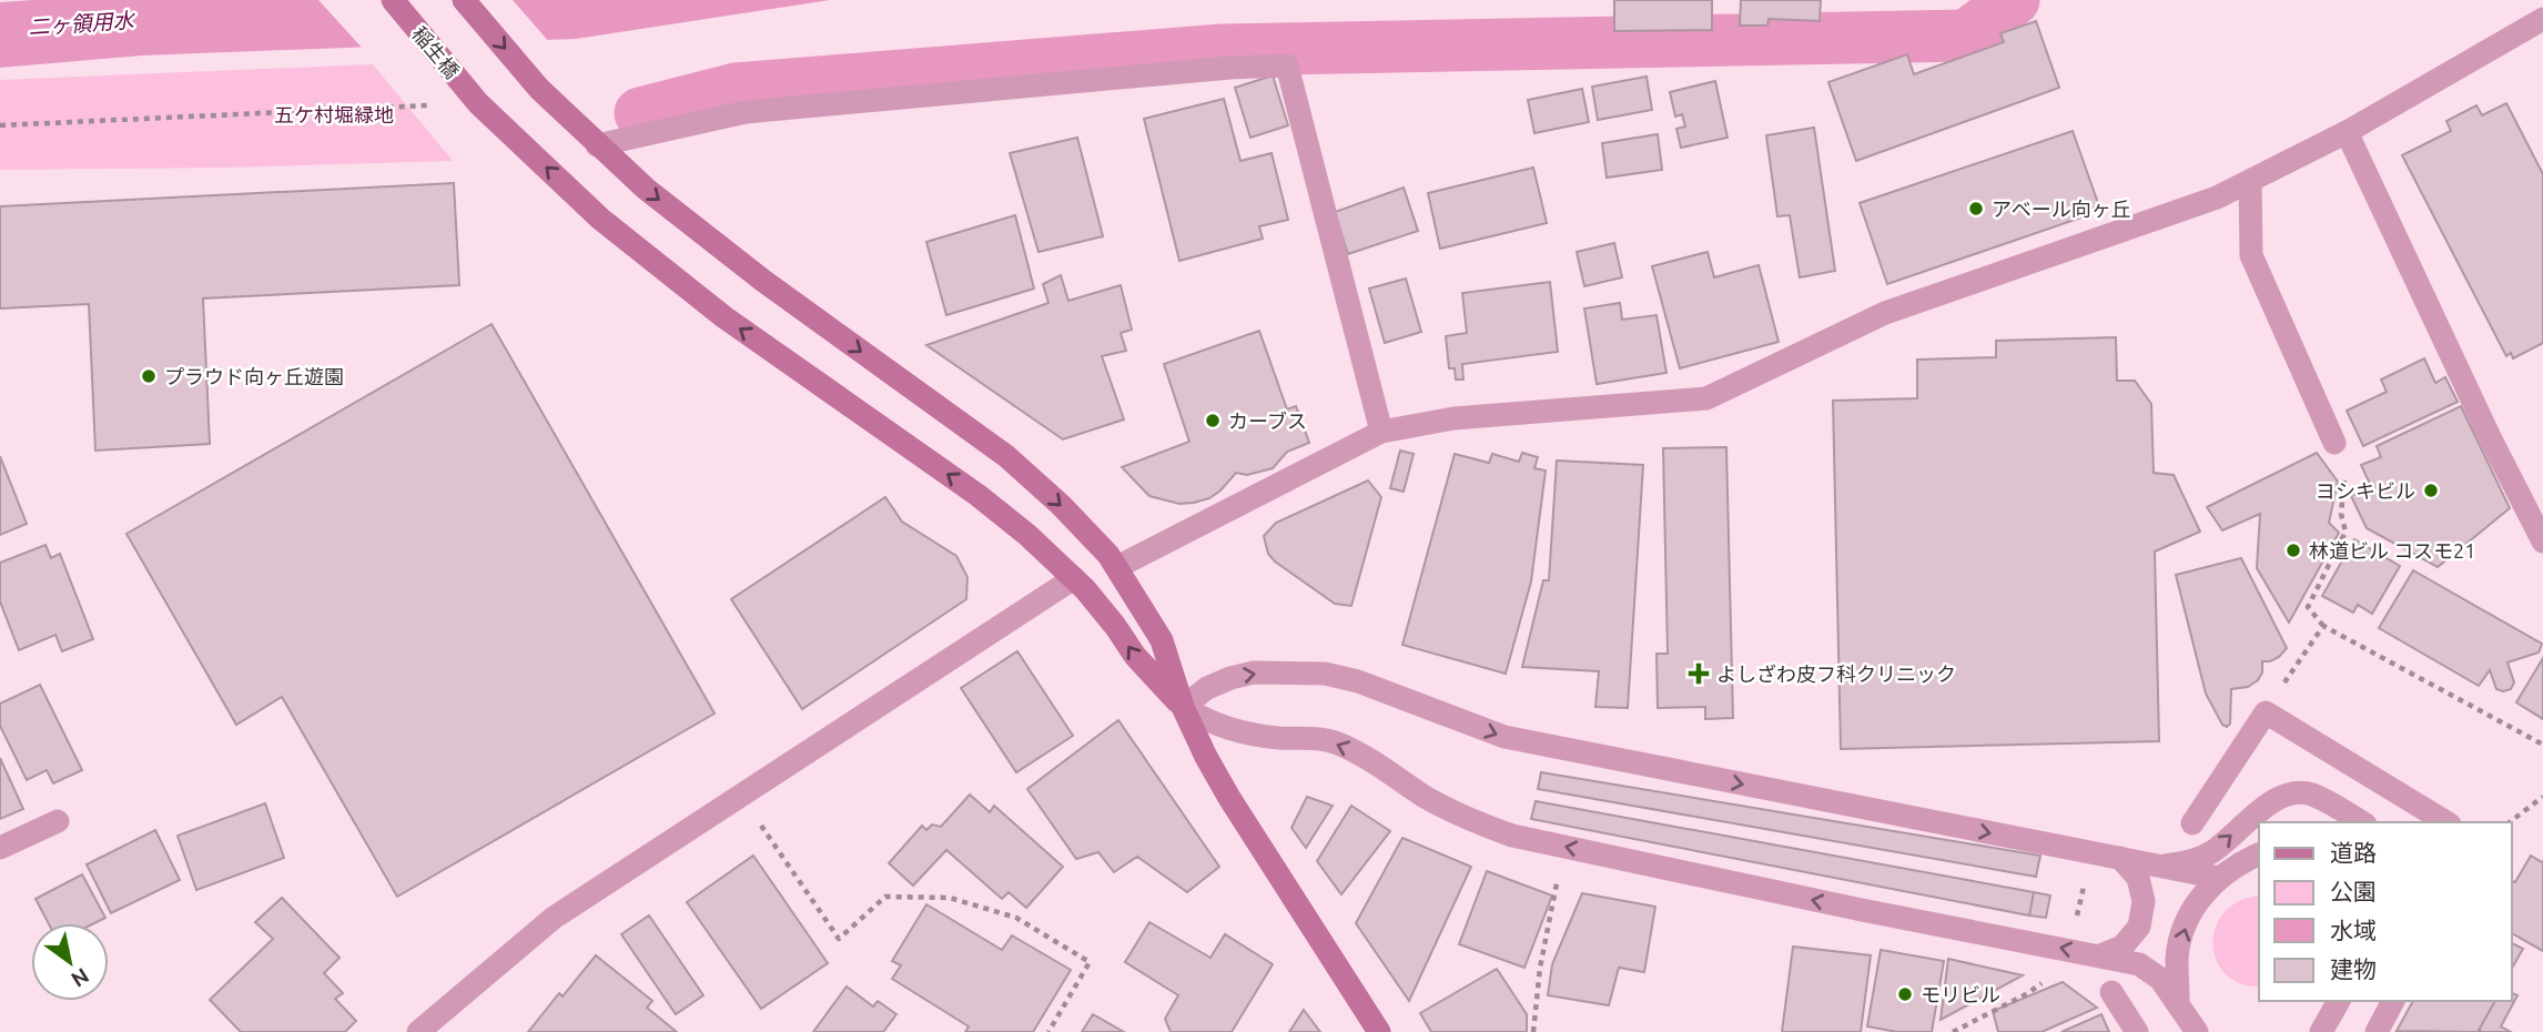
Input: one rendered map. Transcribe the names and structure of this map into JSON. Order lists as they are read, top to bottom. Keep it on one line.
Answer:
{"streets":{"street":["稲生橋"]},"water":["二ヶ領用水"],"parks":["五ケ村堀緑地"],"places":{"other":["アベール向ヶ丘","プラウド向ヶ丘遊園","カーブス","ヨシキビル","林道ビル コスモ21","モリビル"],"health":["よしざわ皮フ科クリニック"]},"legend":["道路","公園","水域","建物"],"north":"bottom right"}
